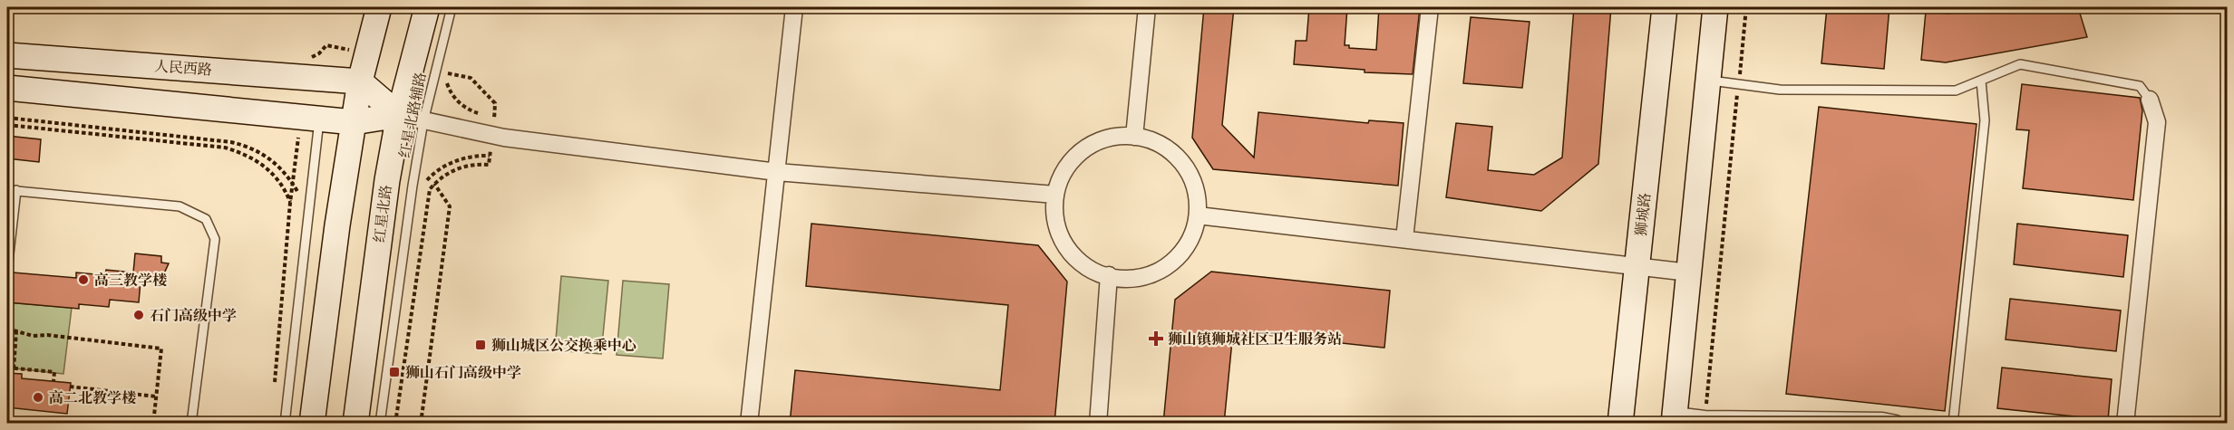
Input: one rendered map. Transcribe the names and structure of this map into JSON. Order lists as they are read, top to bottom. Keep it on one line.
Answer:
{"streets":{"street":["人民西路","红星北路","狮城路"],"lane":["红星北路辅路"]},"places":{"other":["高三教学楼","石门高级中学","高二北教学楼"],"health":["狮山镇狮城社区卫生服务站"],"transit":["狮山城区公交换乘中心","狮山石门高级中学"]}}
